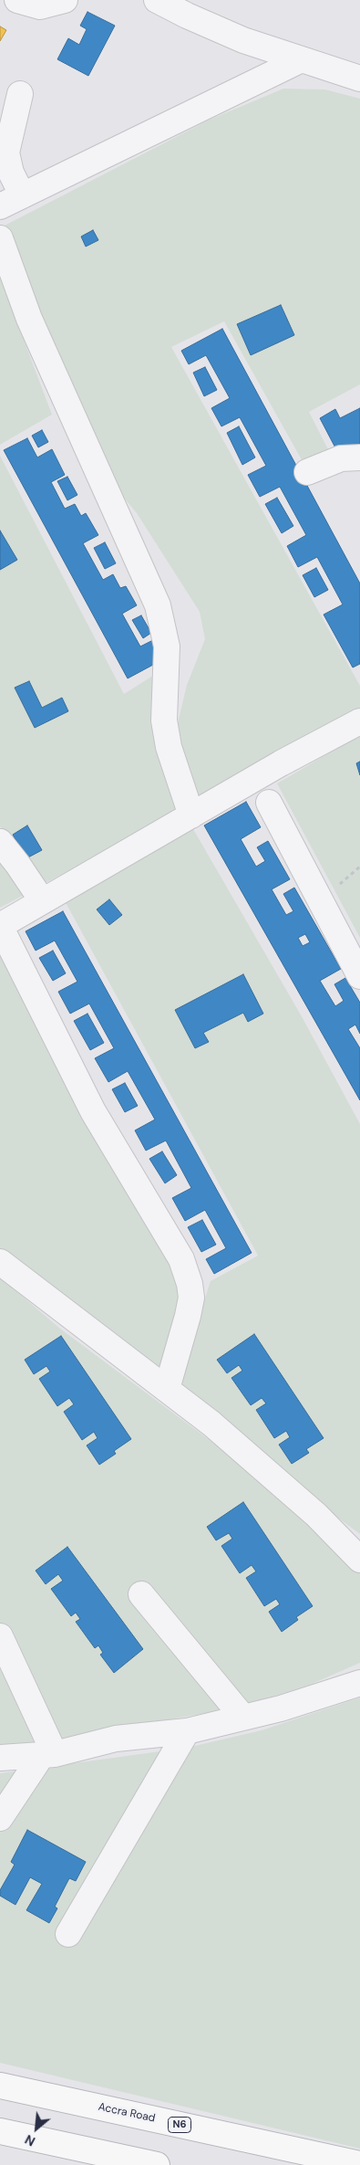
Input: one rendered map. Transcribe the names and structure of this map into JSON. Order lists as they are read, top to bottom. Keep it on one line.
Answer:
{"streets":{"highway":["Accra Road","N6"]},"north":"bottom left"}
